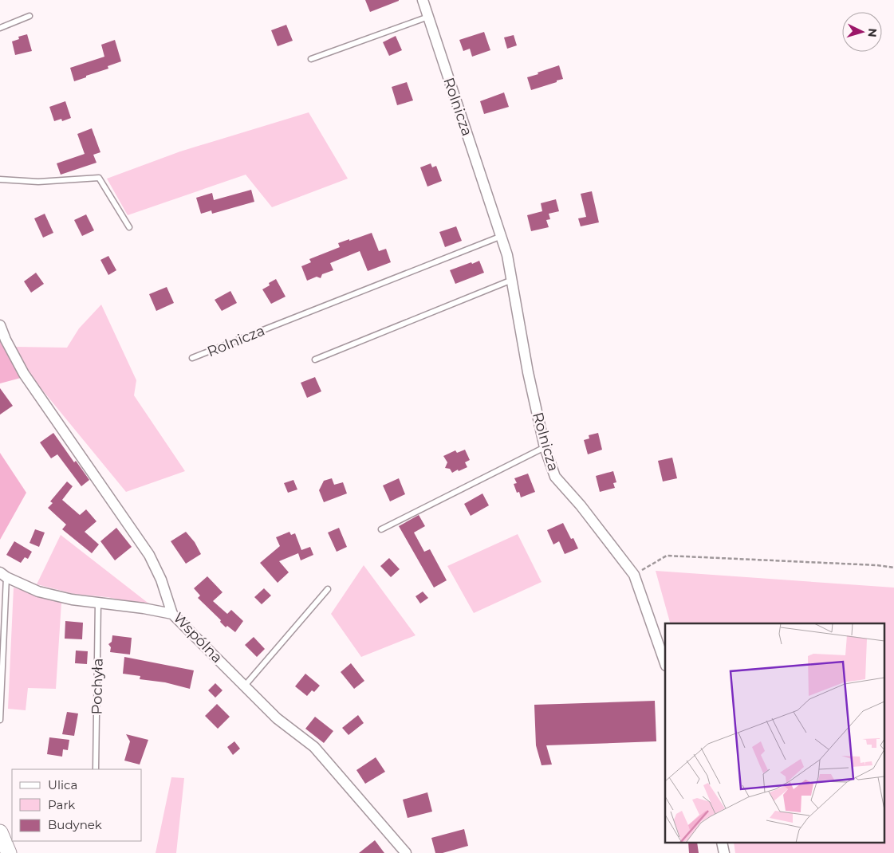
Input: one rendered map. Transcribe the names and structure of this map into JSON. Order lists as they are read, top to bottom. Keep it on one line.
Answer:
{"streets":{"street":["Rolnicza","Wspólna"],"lane":["Pochyła"]},"legend":["Ulica","Park","Budynek"],"north":"right"}
